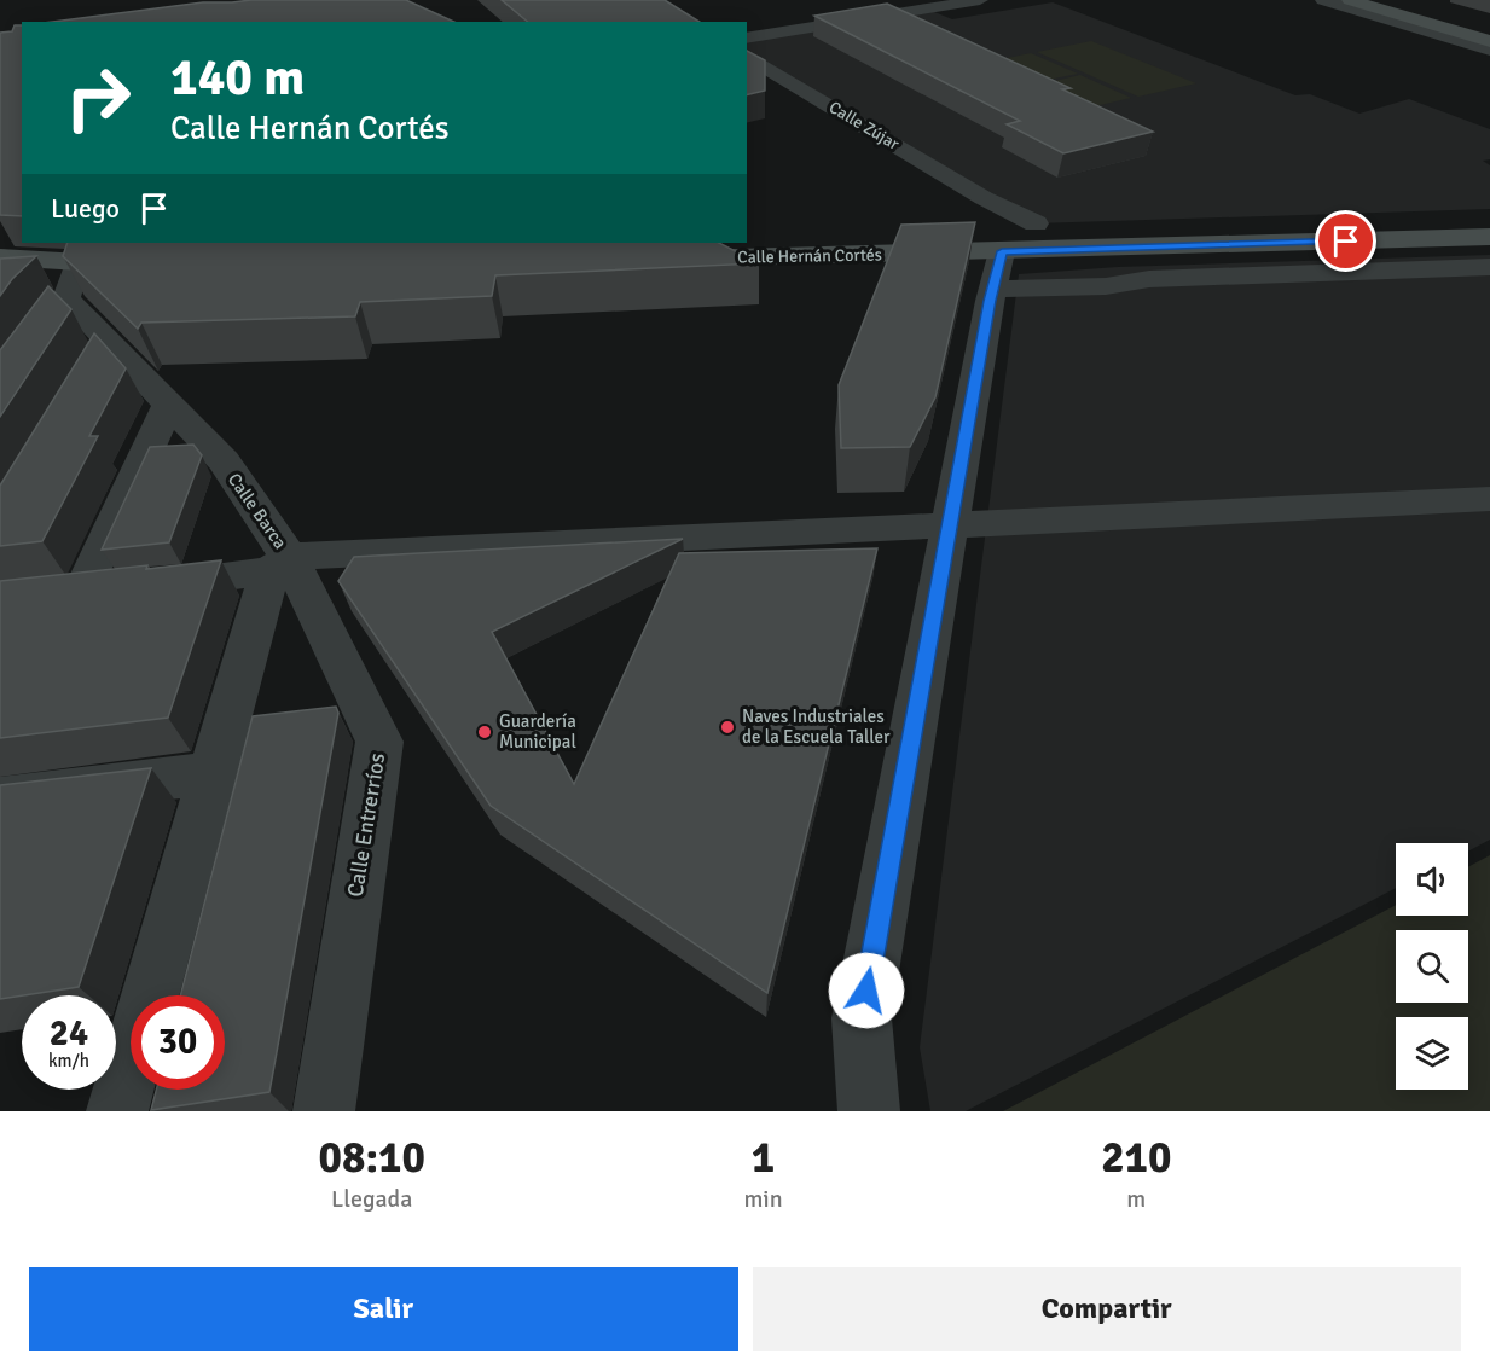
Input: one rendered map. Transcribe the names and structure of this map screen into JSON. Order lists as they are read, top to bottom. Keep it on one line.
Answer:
{"streets":{"street":["Calle Zújar","Calle Hernán Cortés","Calle Barca","Calle Entrerríos"]},"crossings":[["Calle Zújar","Calle Hernán Cortés"],["Calle Barca","Calle Entrerríos"]],"places":["Naves Industriales de la Escuela Taller","Guardería Municipal"],"page":{"turn":["140 m","Calle Hernán Cortés"],"then":"Luego","speed":"24 km/h","limit":"30","eta":["08:10","Llegada","1","min","210","m"],"buttons":["Salir","Compartir"]}}
